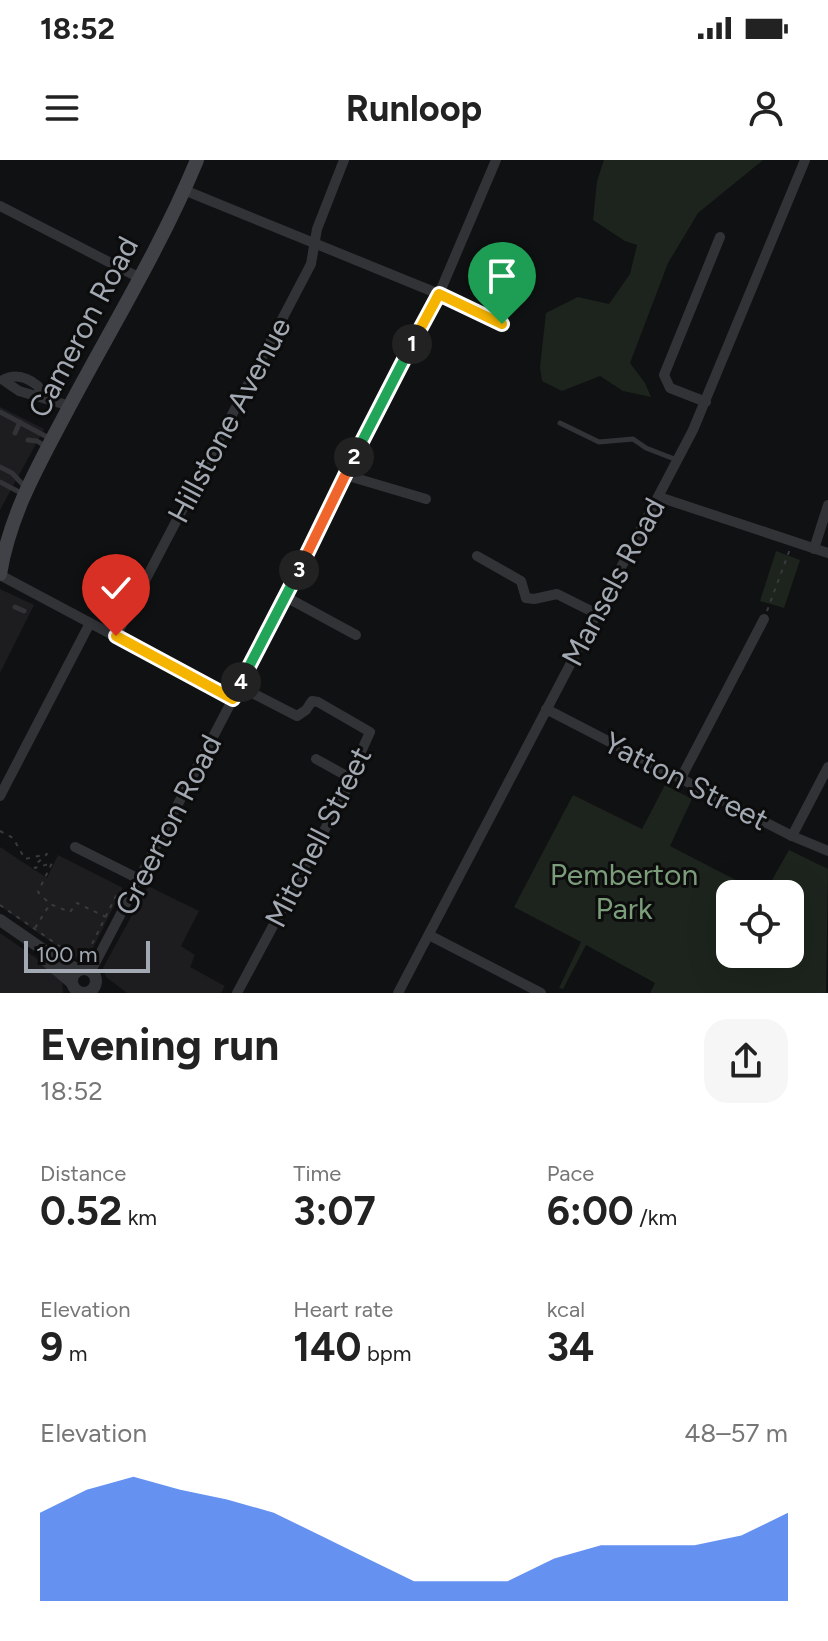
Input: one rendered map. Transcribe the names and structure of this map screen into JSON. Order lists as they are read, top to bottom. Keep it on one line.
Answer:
{"streets":{"main road":["Cameron Road"],"street":["Hillstone Avenue","Mansels Road","Yatton Street","Greerton Road","Mitchell Street"]},"crossings":[["Mansels Road","Yatton Street"],["Greerton Road","Mitchell Street"]],"parks":["Pemberton Park"],"scale_bar":"100 m","page":{"status":"18:52","header":"Runloop","pins":["1","2","3","4"],"scale":"100 m","heading":["Evening run","18:52"],"stats":[["Distance","0.52 km"],["Time","3:07"],["Pace","6:00 /km"],["Elevation","9 m"],["Heart rate","140 bpm"],["kcal","34"]],"chart":["Elevation","48–57 m"]}}
